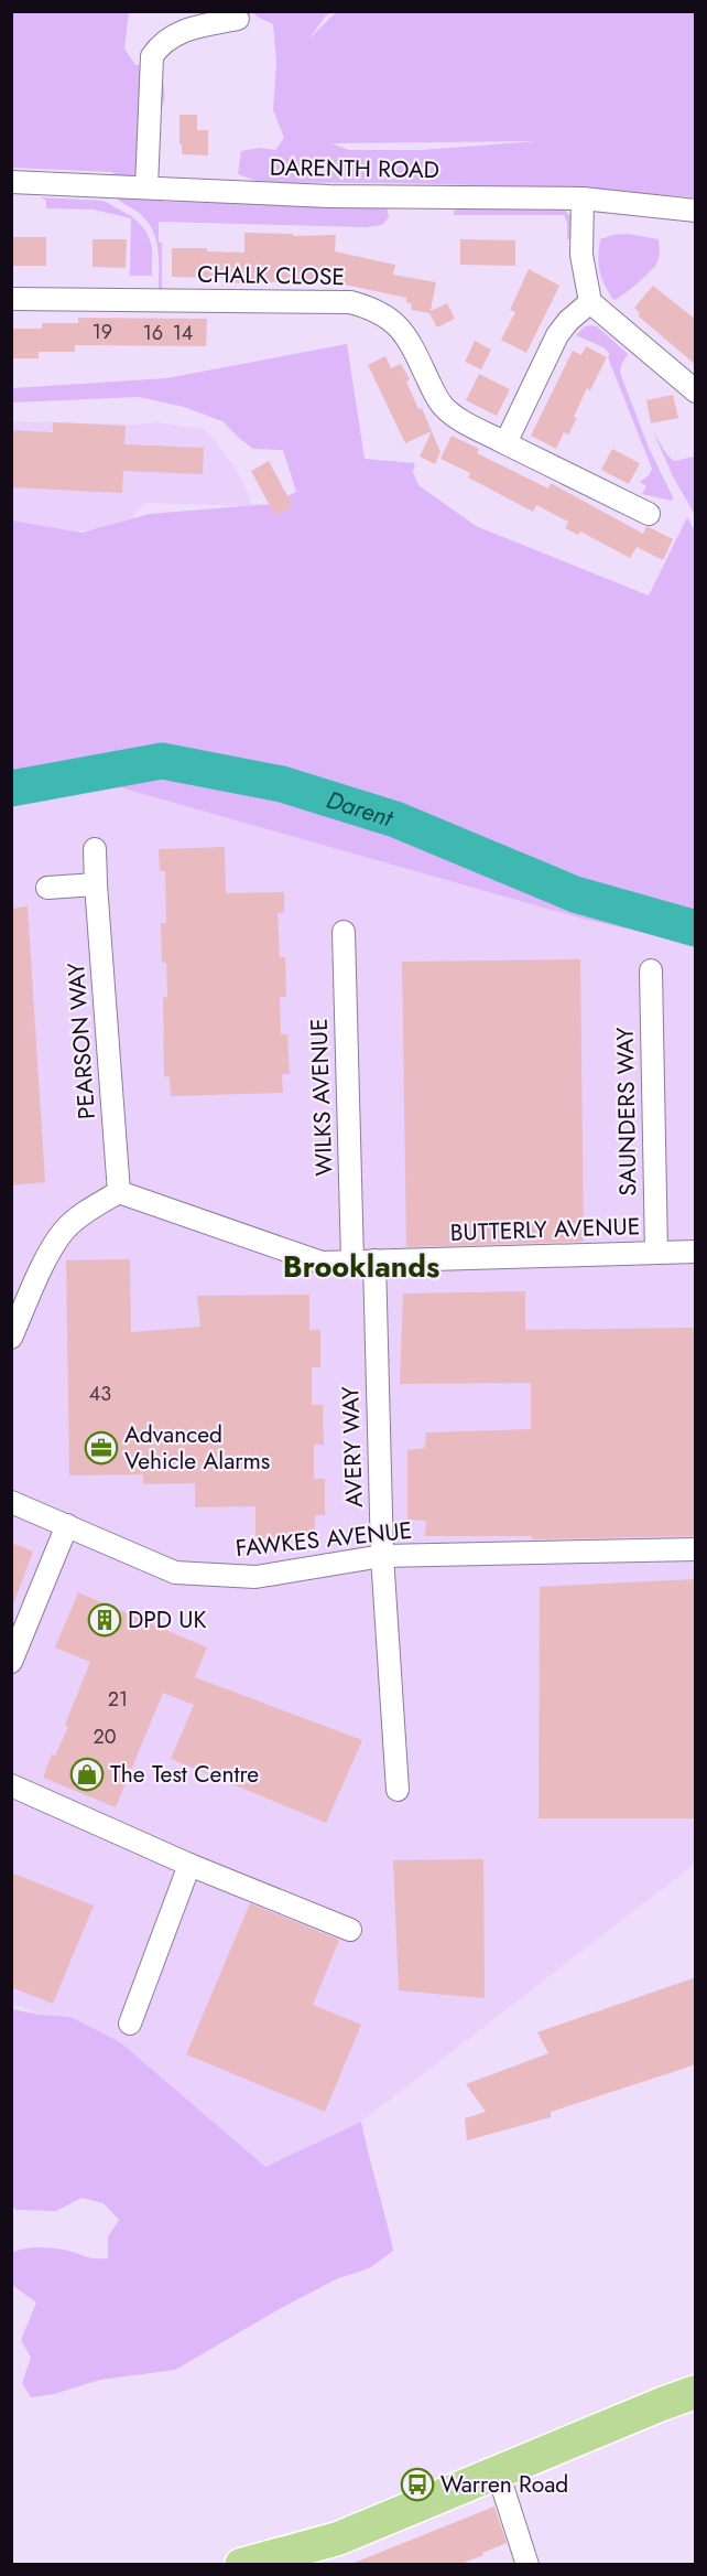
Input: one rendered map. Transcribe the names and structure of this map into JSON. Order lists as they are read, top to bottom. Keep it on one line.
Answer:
{"streets":{"street":["DARENTH ROAD","CHALK CLOSE","PEARSON WAY","WILKS AVENUE","SAUNDERS WAY","BUTTERLY AVENUE","AVERY WAY","FAWKES AVENUE"]},"crossings":[["PEARSON WAY","BUTTERLY AVENUE"],["WILKS AVENUE","BUTTERLY AVENUE"],["WILKS AVENUE","AVERY WAY"],["SAUNDERS WAY","BUTTERLY AVENUE"],["BUTTERLY AVENUE","AVERY WAY"],["AVERY WAY","FAWKES AVENUE"]],"districts":["Brooklands"],"water":["Darent"],"places":{"office":["Advanced Vehicle Alarms"],"building":["DPD UK"],"shop":["The Test Centre"],"bus stop":["Warren Road"]},"house_numbers":["19","16","14","43","21","20"]}
